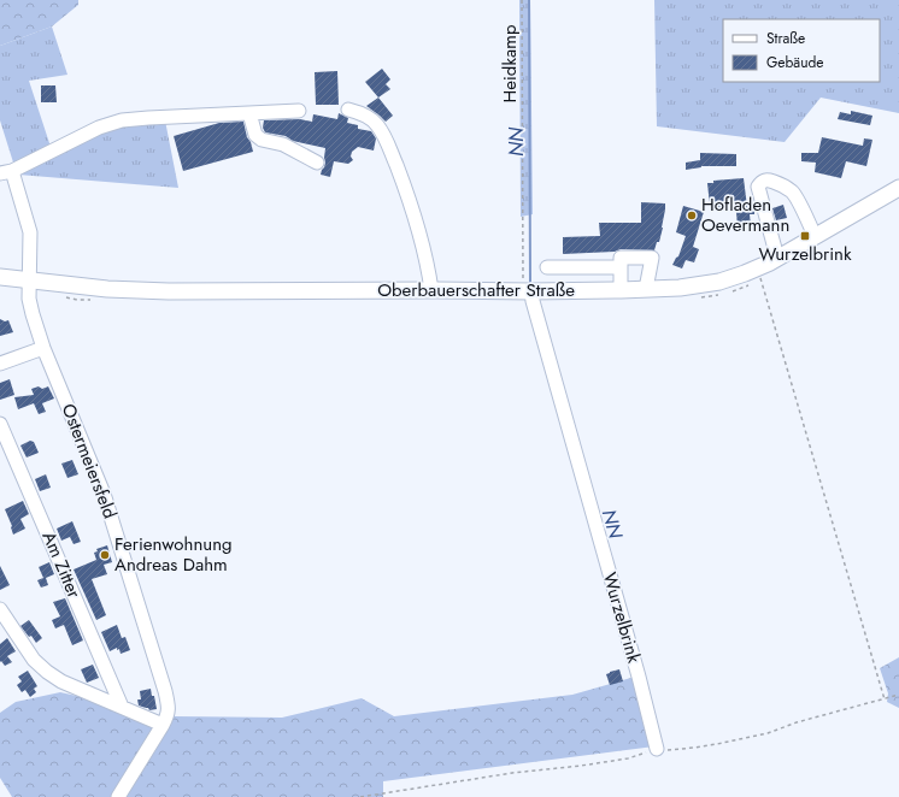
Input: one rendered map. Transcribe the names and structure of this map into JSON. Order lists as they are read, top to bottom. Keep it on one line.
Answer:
{"streets":{"main road":["Oberbauerschafter Straße"],"street":["Ostermeiersfeld","Am Zitter","Wurzelbrink"],"path":["Heidkamp"]},"crossings":[["Heidkamp","Oberbauerschafter Straße"],["Heidkamp","Wurzelbrink"],["Oberbauerschafter Straße","Ostermeiersfeld"],["Oberbauerschafter Straße","Wurzelbrink"]],"water":["NN"],"places":{"other":["Hofladen Oevermann","Ferienwohnung Andreas Dahm"],"transit":["Wurzelbrink"]},"legend":["Straße","Gebäude"]}
